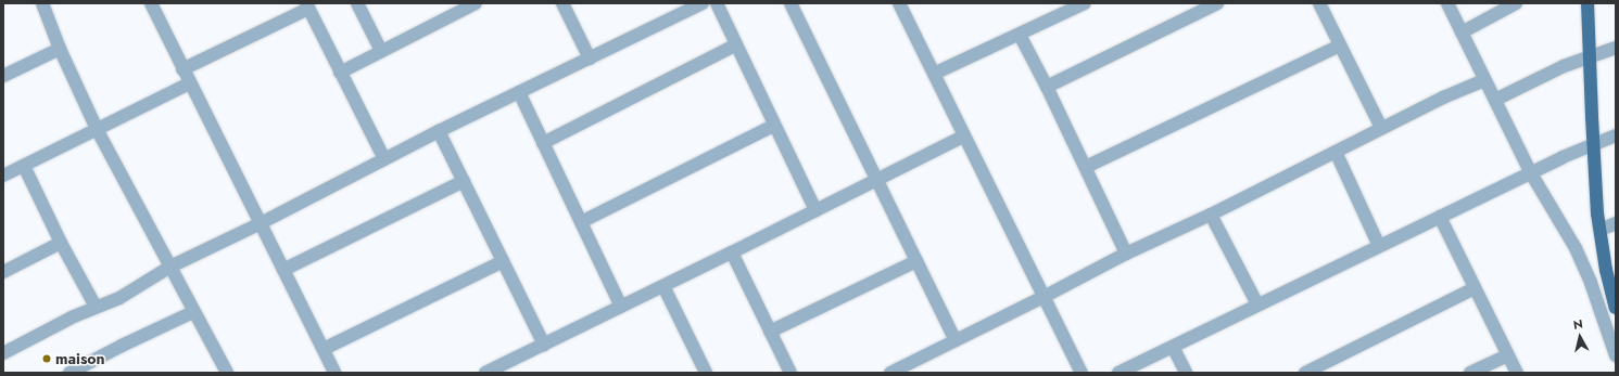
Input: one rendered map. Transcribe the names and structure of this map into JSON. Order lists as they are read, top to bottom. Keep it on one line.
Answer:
{"places":["maison"],"north":"top"}
